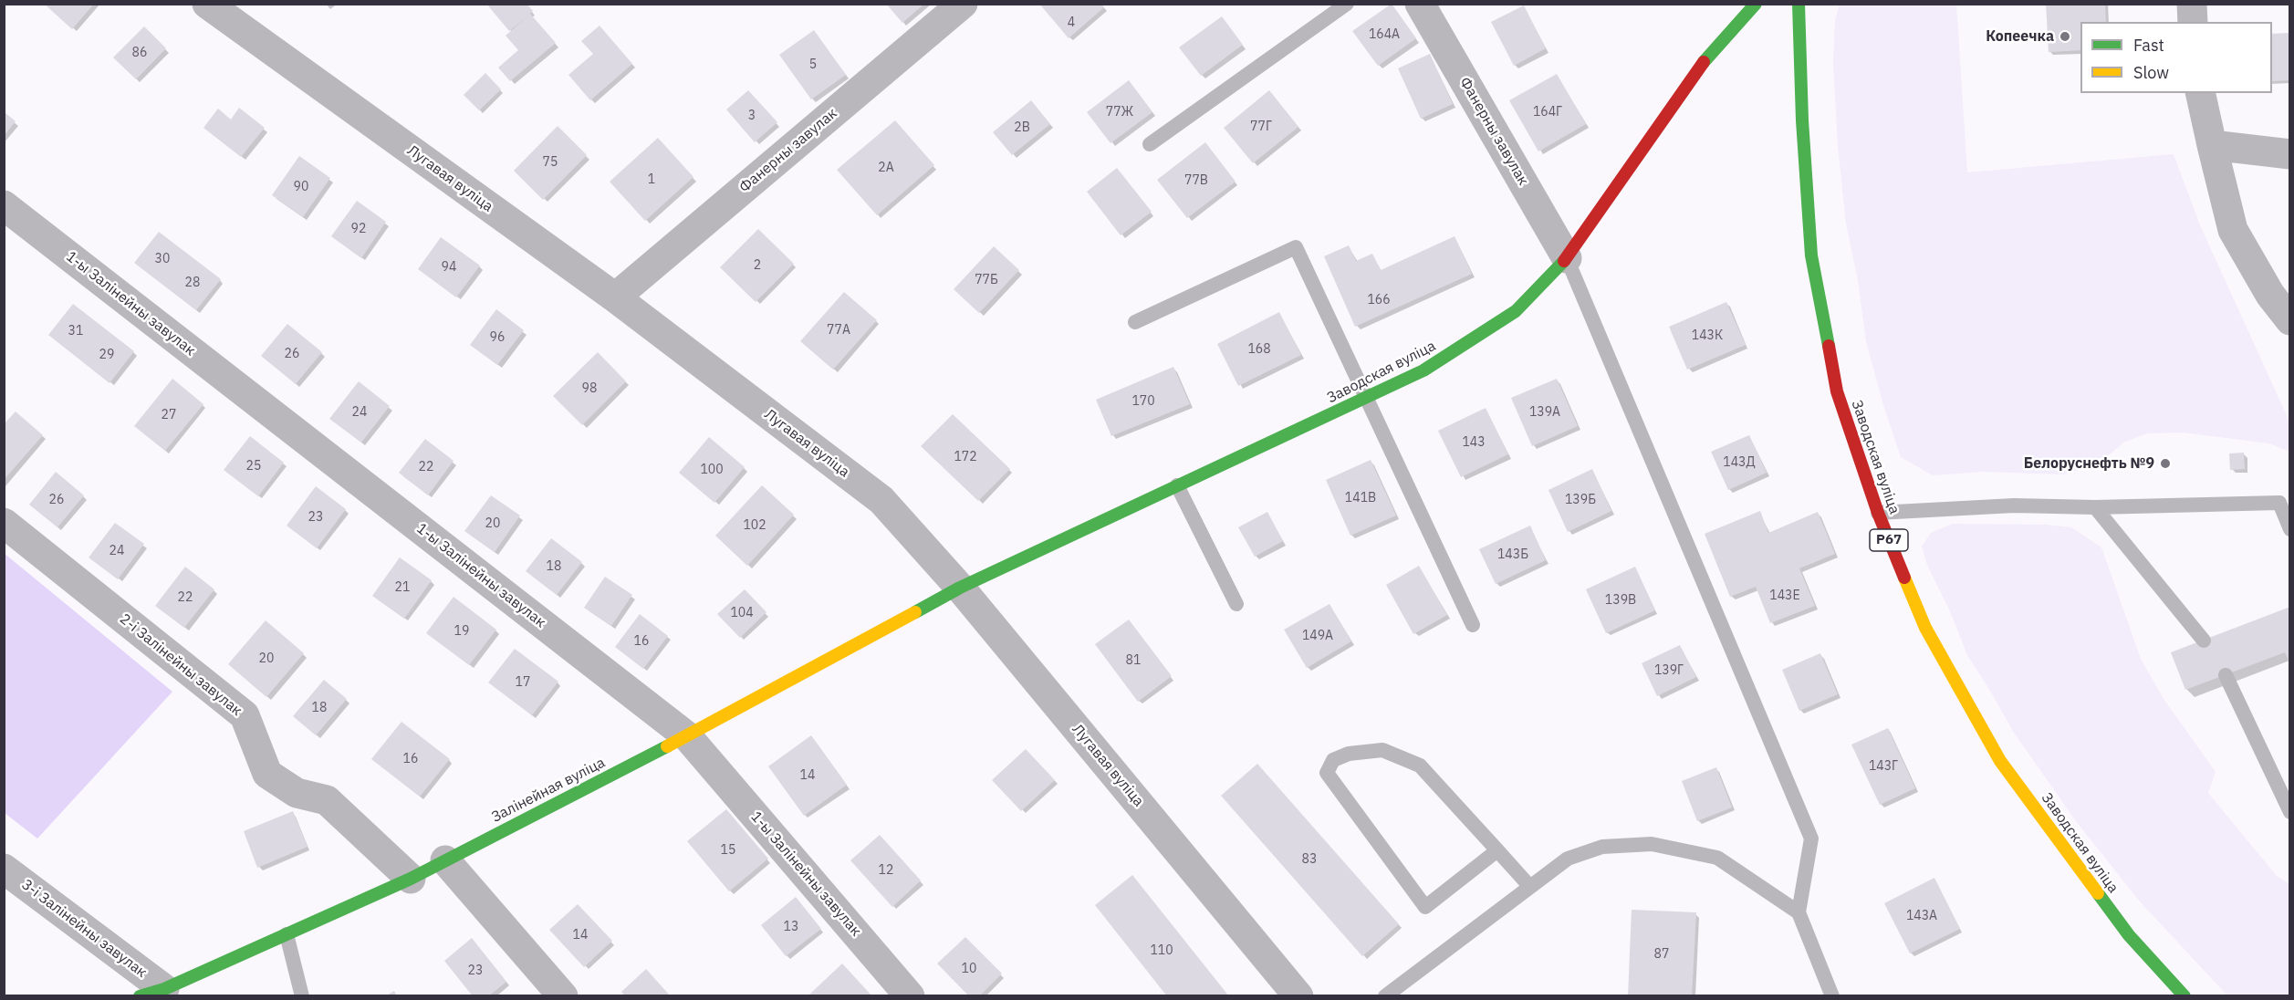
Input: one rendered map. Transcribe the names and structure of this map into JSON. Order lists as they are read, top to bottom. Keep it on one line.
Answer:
{"streets":{"street":["Фанерны завулак","Лугавая вуліца","1-ы Залінейны завулак","Заводская вуліца","Р67","2-і Залінейны завулак","Залінейная вуліца","3-і Залінейны завулак"]},"crossings":[["Фанерны завулак","Лугавая вуліца"],["Фанерны завулак","Заводская вуліца"],["Лугавая вуліца","Заводская вуліца"],["Лугавая вуліца","Залінейная вуліца"],["1-ы Залінейны завулак","Залінейная вуліца"],["Заводская вуліца","Залінейная вуліца"],["2-і Залінейны завулак","Залінейная вуліца"],["Залінейная вуліца","3-і Залінейны завулак"]],"places":["Копеечка","Белоруснефть №9"],"house_numbers":["4","164А","86","5","77Ж","164Г","3","77Г","2В","75","2А","1","77В","90","92","30","2","94","77Б","28","166","77А","31","143К","96","168","26","29","98","170","24","139А","27","143","172","143Д","25","22","100","141В","26","139Б","23","20","102","24","143Б","18","21","143Е","22","139В","104","19","149А","16","20","81","139Г","17","18","16","143Г","14","15","83","12","143А","13","14","110","87","10","23"],"legend":["Fast","Slow"]}
